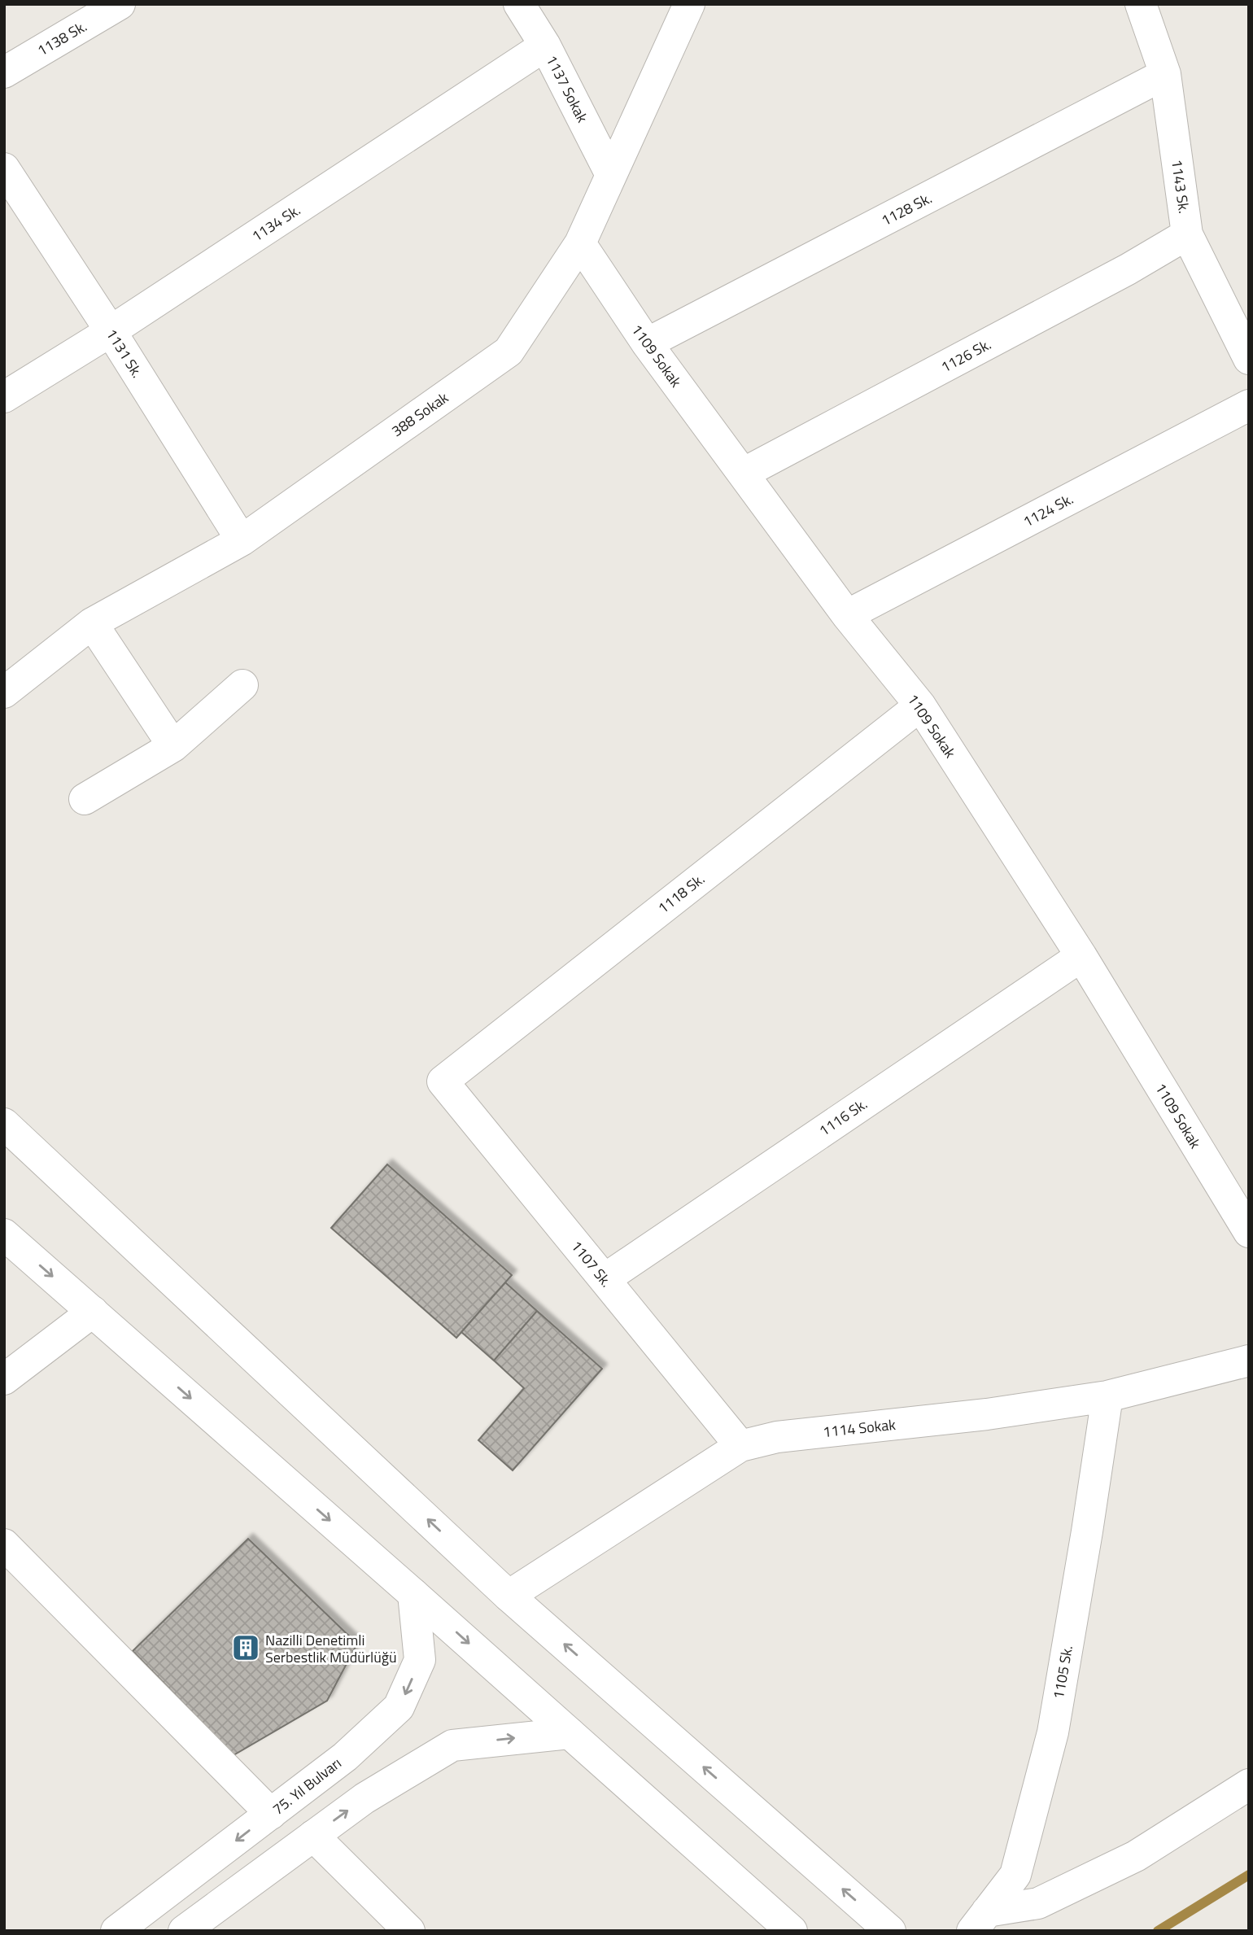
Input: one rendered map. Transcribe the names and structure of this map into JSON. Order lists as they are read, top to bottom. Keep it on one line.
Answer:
{"streets":{"main road":["1138 Sk.","1137 Sokak","1143 Sk.","1128 Sk.","1134 Sk.","1131 Sk.","1109 Sokak","1126 Sk.","388 Sokak","1124 Sk.","1118 Sk.","1116 Sk.","1107 Sk.","1114 Sokak","1105 Sk.","75. Yıl Bulvarı"]},"crossings":[["1137 Sokak","1134 Sk."],["1137 Sokak","388 Sokak"],["1143 Sk.","1128 Sk."],["1143 Sk.","1126 Sk."],["1128 Sk.","1109 Sokak"],["1134 Sk.","1131 Sk."],["1131 Sk.","388 Sokak"],["1109 Sokak","1126 Sk."],["1109 Sokak","388 Sokak"],["1109 Sokak","1124 Sk."],["1109 Sokak","1118 Sk."],["1109 Sokak","1116 Sk."],["1118 Sk.","1107 Sk."],["1116 Sk.","1107 Sk."],["1107 Sk.","1114 Sokak"],["1114 Sokak","1105 Sk."]],"places":{"building":["Nazilli Denetimli Serbestlik Müdürlüğü"]}}
